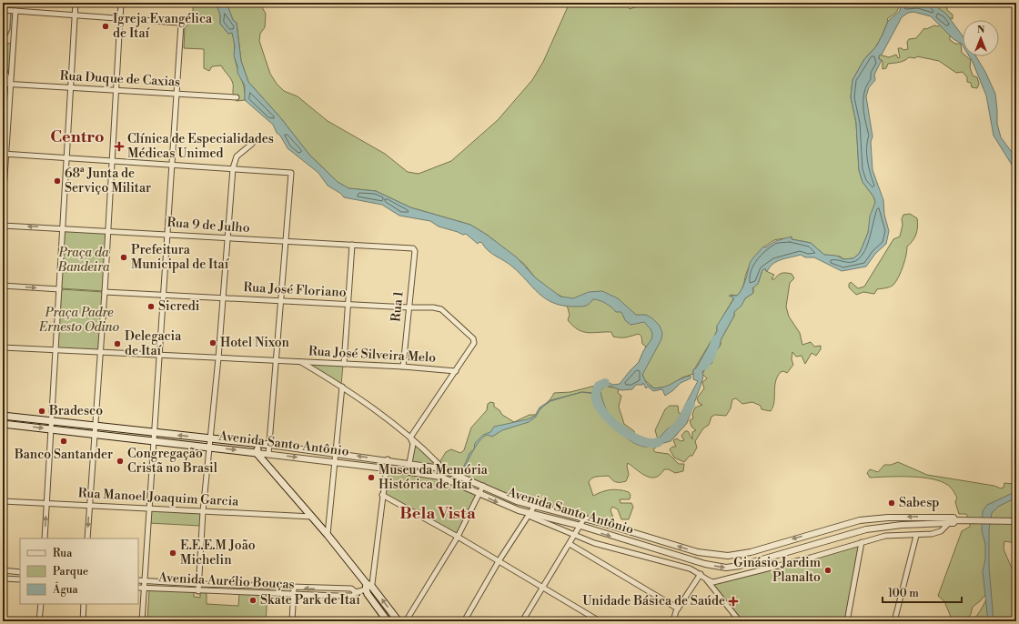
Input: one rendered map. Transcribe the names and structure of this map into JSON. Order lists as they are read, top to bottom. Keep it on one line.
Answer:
{"streets":{"main road":["Avenida Santo Antônio"],"street":["Rua Duque de Caxias","Rua 9 de Julho","Rua José Floriano","Rua 1","Rua José Silveira Melo","Rua Manoel Joaquim Garcia","Avenida Aurélio Bouças"]},"crossings":[["Rua 9 de Julho","Rua 1"],["Rua José Floriano","Rua 1"],["Rua José Floriano","Rua José Silveira Melo"],["Rua 1","Rua José Silveira Melo"]],"districts":["Centro","Bela Vista"],"parks":["Praça da Bandeira","Praça Padre Ernesto Odino"],"places":{"other":["Igreja Evangélica de Itaí","68ª Junta de Serviço Militar","Prefeitura Municipal de Itaí","Sicredi","Hotel Nixon","Delegacia de Itaí","Bradesco","Banco Santander","Congregação Cristã no Brasil","Museu da Memória Histórica de Itaí","Sabesp","E.E.E.M João Michelin","Ginásio Jardim Planalto","Skate Park de Itaí"],"health":["Clínica de Especialidades Médicas Unimed","Unidade Básica de Saúde"]},"legend":["Rua","Parque","Água"],"scale_bar":"100 m","north":"top"}
